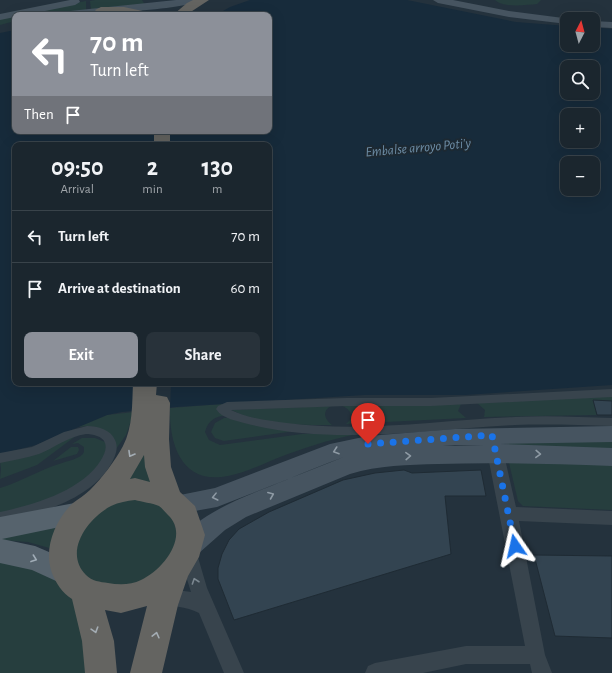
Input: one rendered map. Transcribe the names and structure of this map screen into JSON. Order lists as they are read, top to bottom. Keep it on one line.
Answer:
{"water":["Embalse arroyo Poti'y"],"north":"top","page":{"map_buttons":["+","−"],"turn":["70 m","Turn left"],"then":"Then","eta":["09:50","Arrival","2","min","130","m"],"list":[{"name":"Turn left","value":"70 m"},{"name":"Arrive at destination","value":"60 m"}],"buttons":["Exit","Share"]}}
